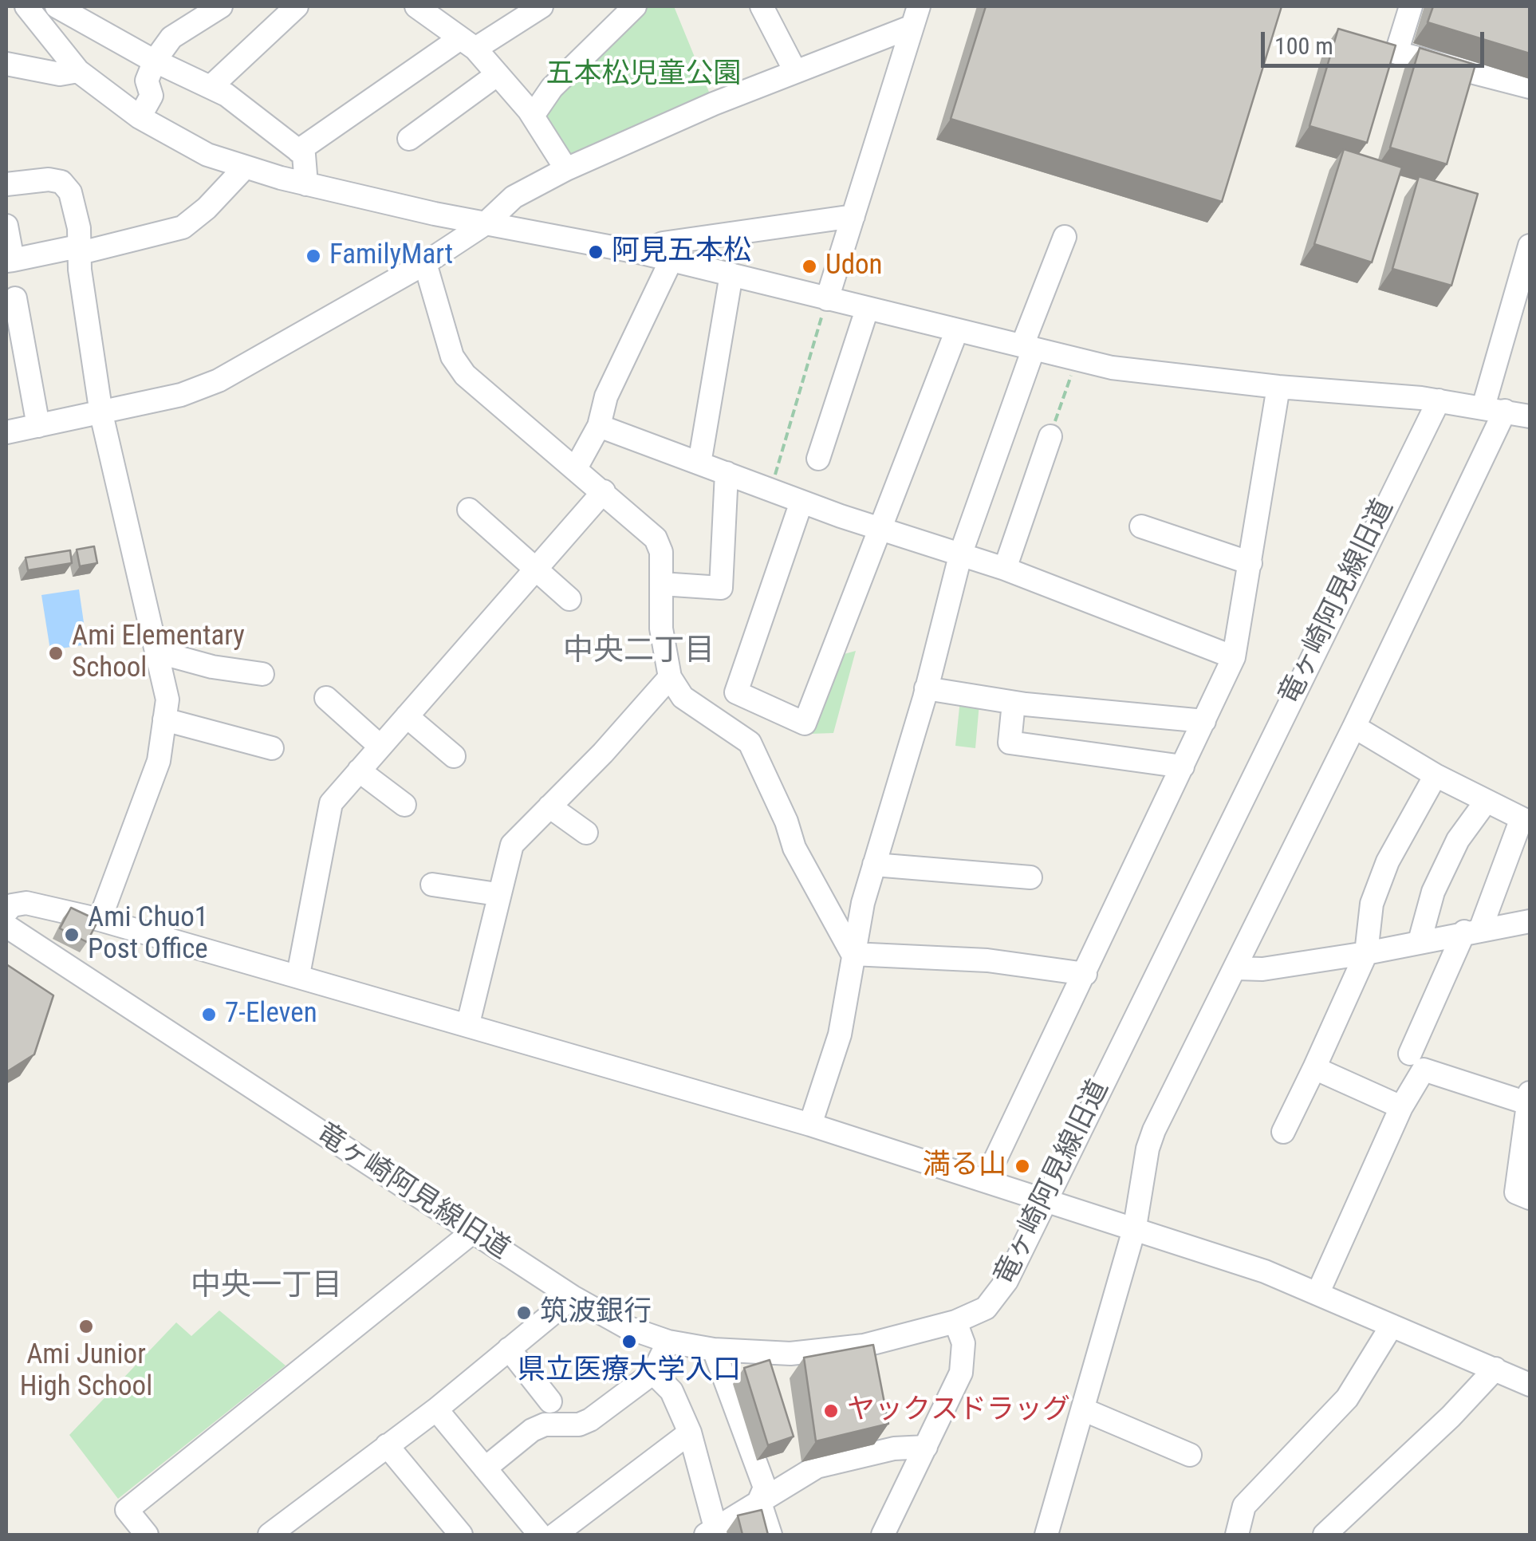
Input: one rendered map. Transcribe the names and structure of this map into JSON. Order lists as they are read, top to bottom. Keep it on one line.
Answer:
{"streets":{"street":["竜ヶ崎阿見線旧道"]},"districts":["中央二丁目","中央一丁目"],"parks":["五本松児童公園"],"places":["阿見五本松","FamilyMart","Udon","Ami Elementary School","Ami Chuo1 Post Office","7-Eleven","満る山","筑波銀行","Ami Junior High School","県立医療大学入口","ヤックスドラッグ"],"scale_bar":"100 m"}
